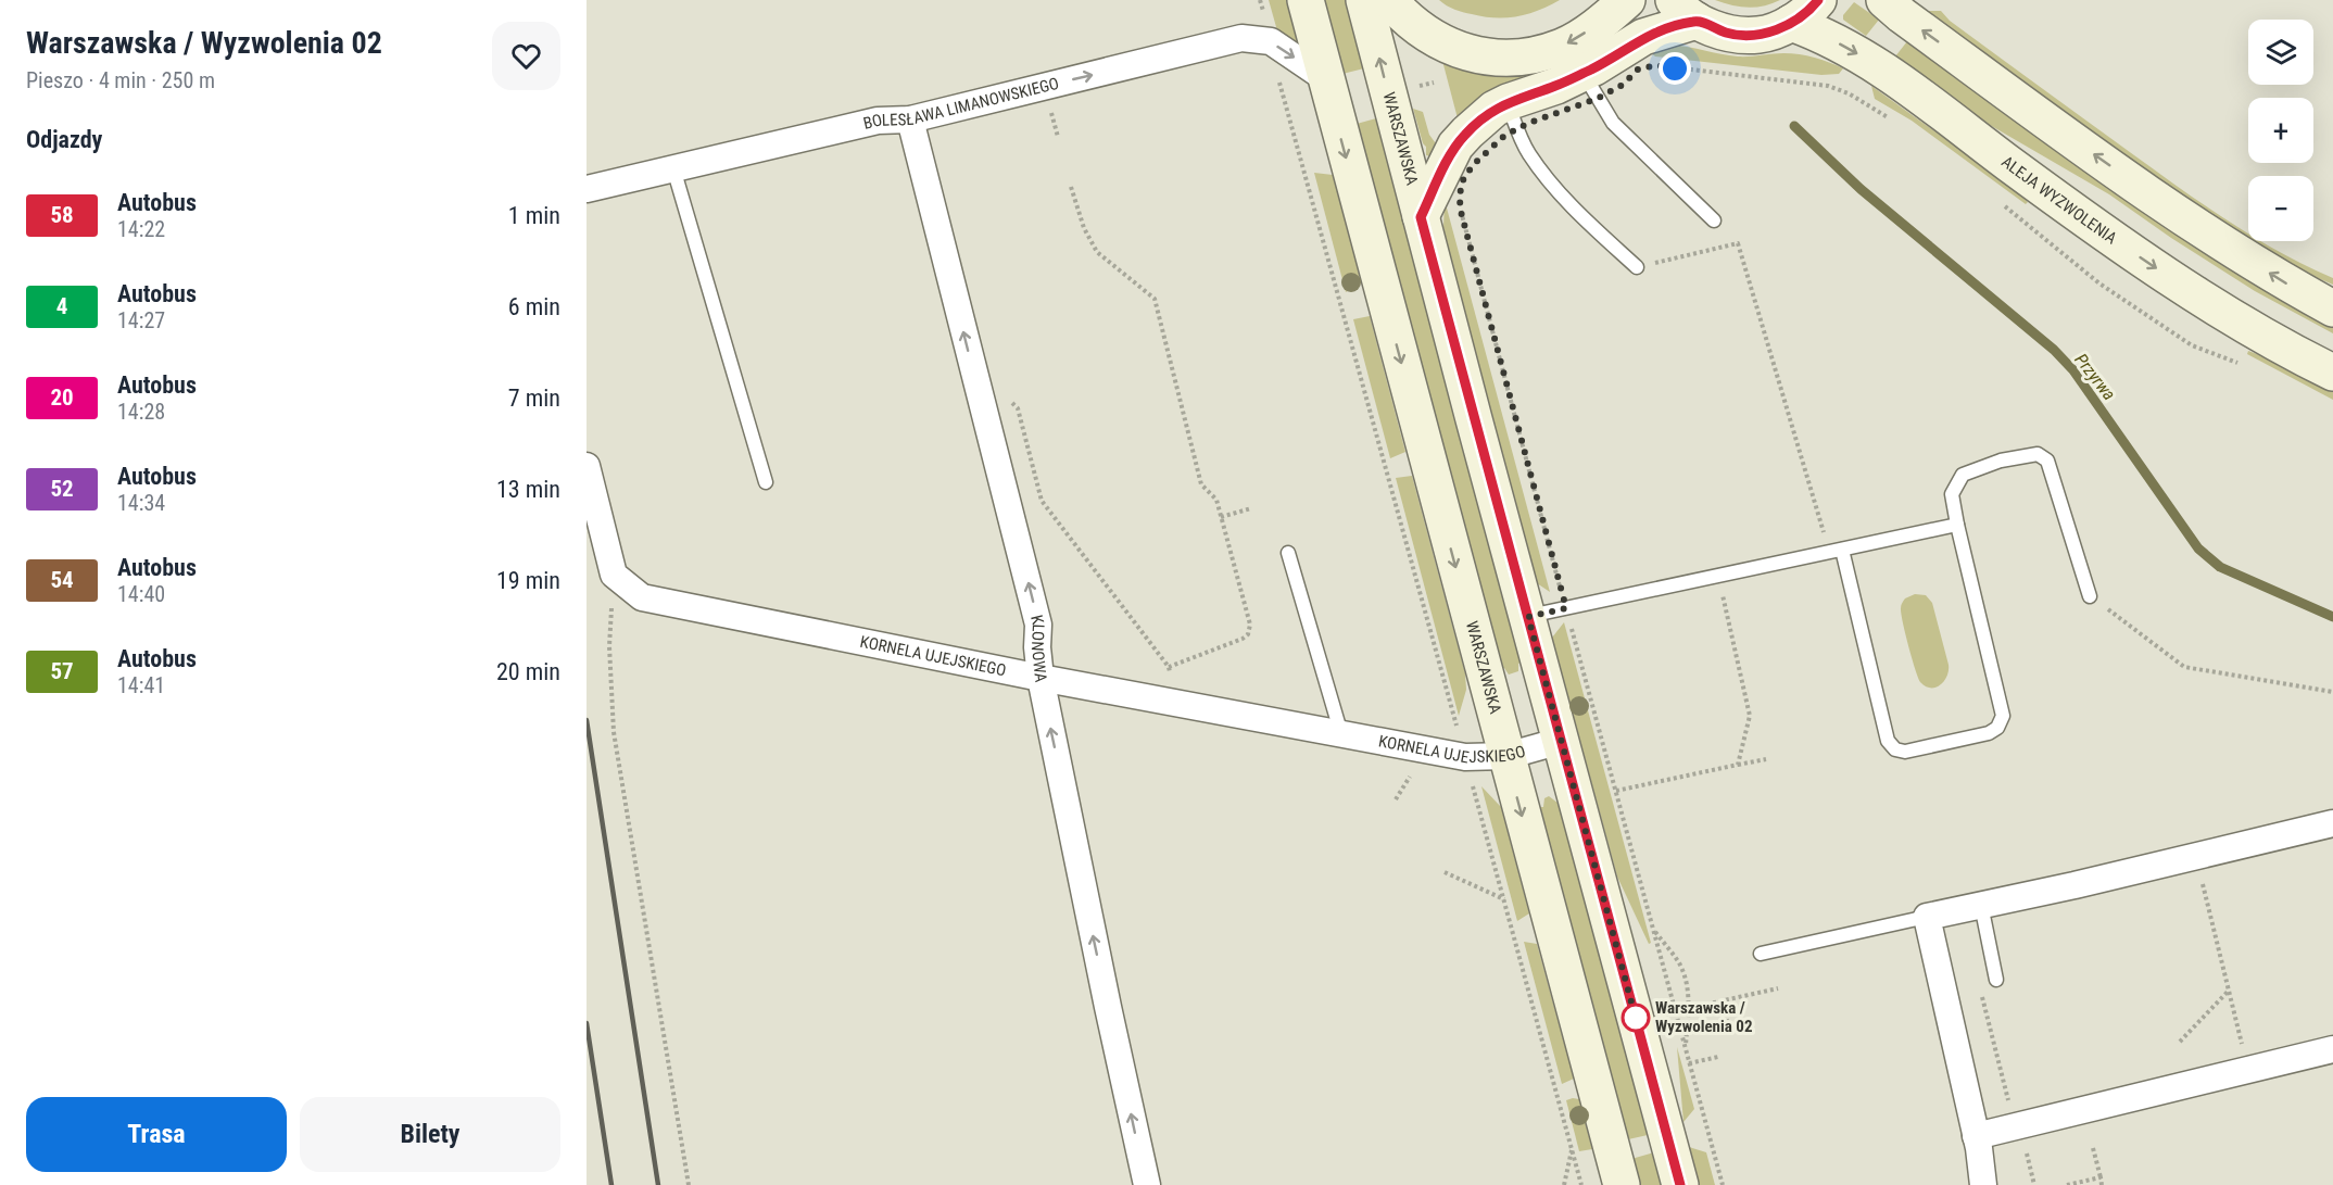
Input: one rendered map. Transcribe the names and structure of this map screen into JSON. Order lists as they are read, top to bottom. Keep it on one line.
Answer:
{"streets":{"main road":["WARSZAWSKA","ALEJA WYZWOLENIA"],"street":["BOLESŁAWA LIMANOWSKIEGO","KLONOWA","KORNELA UJEJSKIEGO"]},"crossings":[["BOLESŁAWA LIMANOWSKIEGO","WARSZAWSKA"],["BOLESŁAWA LIMANOWSKIEGO","KLONOWA"],["WARSZAWSKA","KORNELA UJEJSKIEGO"],["KLONOWA","KORNELA UJEJSKIEGO"]],"one_way":["BOLESŁAWA LIMANOWSKIEGO","KLONOWA"],"water":["Przyrwa"],"places":["Warszawska / Wyzwolenia 02"],"lines":["bus line 58"],"page":{"heading":[["Warszawska / Wyzwolenia 02","Pieszo · 4 min · 250 m"],"Odjazdy"],"map_buttons":["+","−"],"list":[{"mark":"58","name":"Autobus","note":"14:22","value":"1 min"},{"mark":"4","name":"Autobus","note":"14:27","value":"6 min"},{"mark":"20","name":"Autobus","note":"14:28","value":"7 min"},{"mark":"52","name":"Autobus","note":"14:34","value":"13 min"},{"mark":"54","name":"Autobus","note":"14:40","value":"19 min"},{"mark":"57","name":"Autobus","note":"14:41","value":"20 min"}],"buttons":["Trasa","Bilety"]}}
